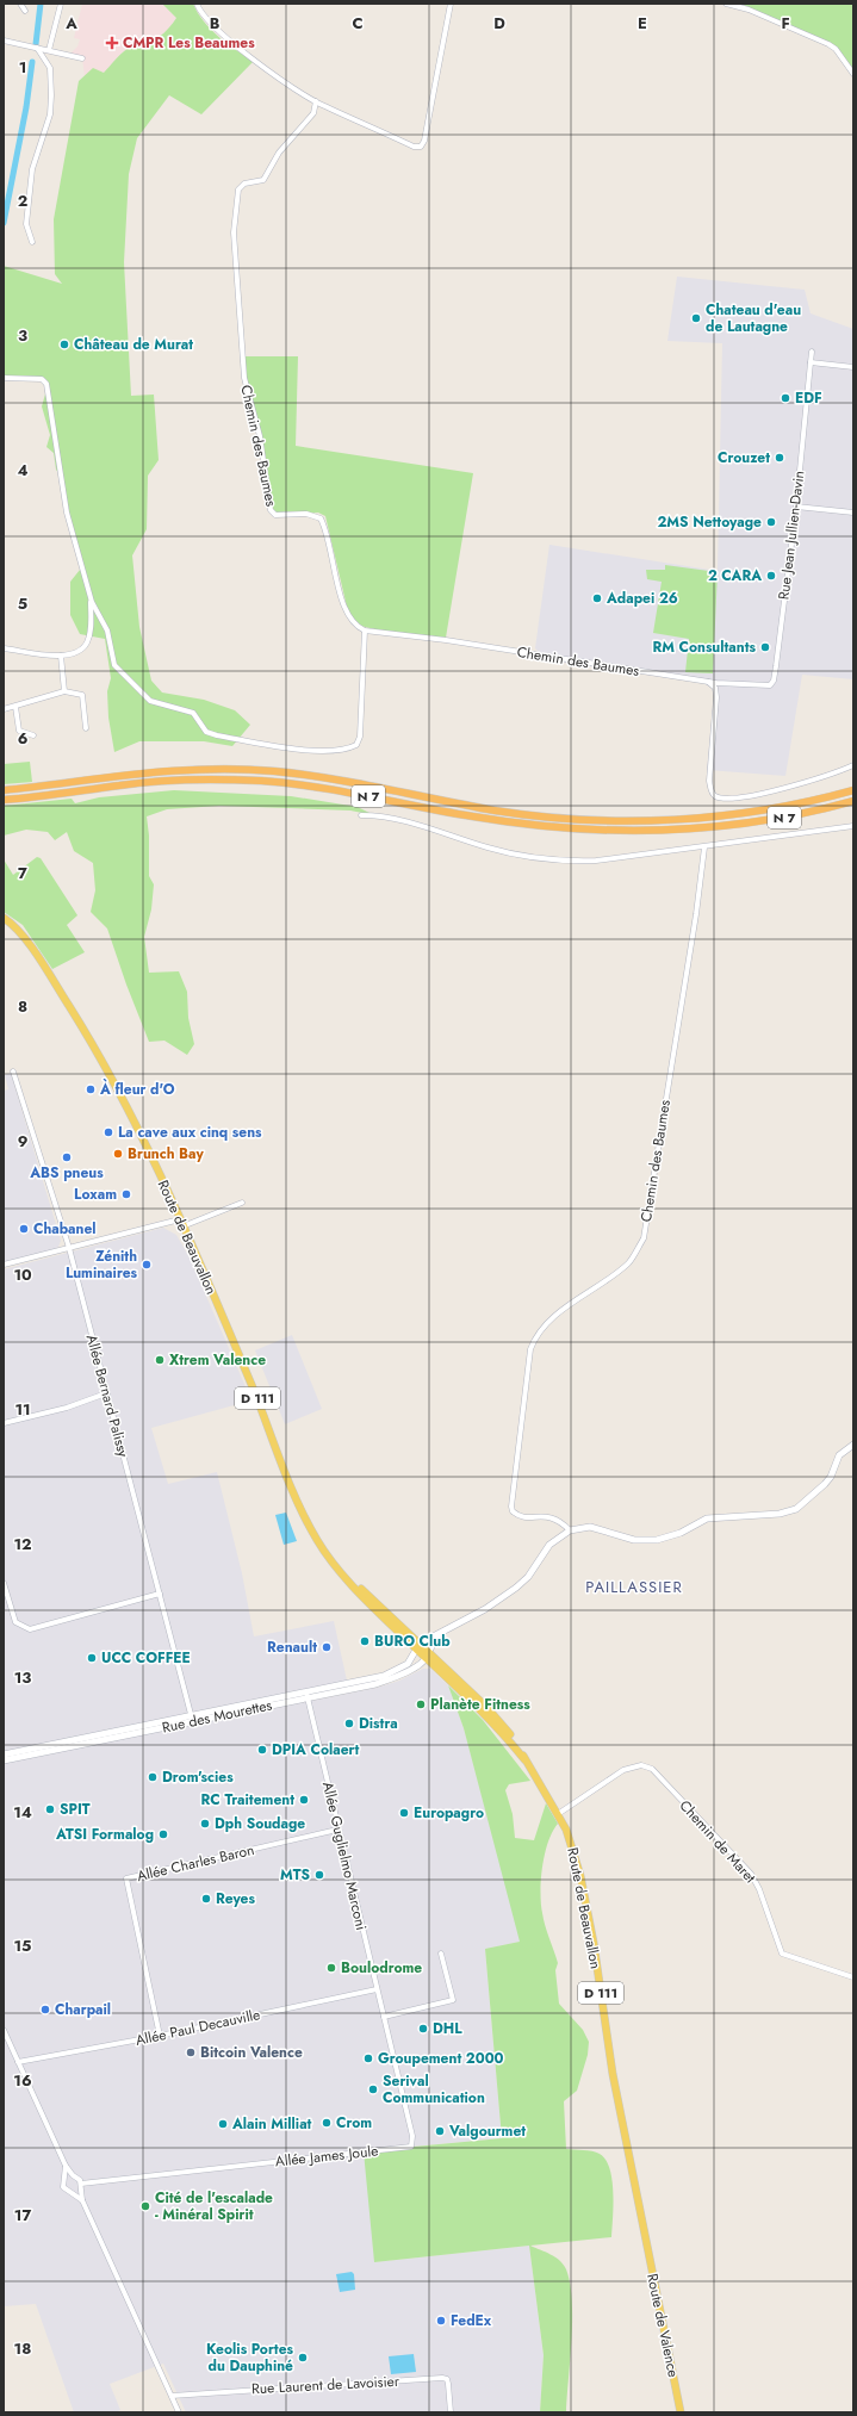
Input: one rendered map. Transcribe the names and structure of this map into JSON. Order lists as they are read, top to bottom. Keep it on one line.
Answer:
{"streets":{"highway":["N 7"],"main road":["Route de Beauvallon","D 111","Route de Valence"],"street":["Chemin des Baumes","Rue Jean Jullien-Davin","Allée Bernard Palissy","Rue des Mourettes","Chemin de Maret","Allée Guglielmo Marconi","Allée Charles Baron","Allée Paul Decauville","Allée James Joule","Rue Laurent de Lavoisier"]},"crossings":[["Chemin des Baumes","Rue Jean Jullien-Davin"],["Route de Beauvallon","Rue des Mourettes"],["Route de Beauvallon","Chemin de Maret"],["Route de Beauvallon","Route de Valence"],["Allée Bernard Palissy","Rue des Mourettes"],["Rue des Mourettes","Allée Guglielmo Marconi"],["Allée Guglielmo Marconi","Allée Charles Baron"],["Allée Guglielmo Marconi","Allée Paul Decauville"],["Allée Guglielmo Marconi","Allée James Joule"],["Allée Charles Baron","Allée Paul Decauville"],["Allée Paul Decauville","Allée James Joule"]],"districts":["PAILLASSIER"],"places":{"health":["CMPR Les Beaumes"],"other":["Chateau d'eau de Lautagne","Château de Murat","EDF","Crouzet","2MS Nettoyage","2 CARA","Adapei 26","RM Consultants","À fleur d'O","La cave aux cinq sens","Brunch Bay","ABS pneus","Loxam","Chabanel","Zénith Luminaires","Xtrem Valence","BURO Club","Renault","UCC COFFEE","Planète Fitness","Distra","DPIA Colaert","Drom'scies","RC Traitement","SPIT","Europagro","Dph Soudage","ATSI Formalog","MTS","Reyes","Boulodrome","Charpail","DHL","Bitcoin Valence","Groupement 2000","Serival Communication","Crom","Alain Milliat","Valgourmet","Cité de l'escalade - Minéral Spirit","FedEx","Keolis Portes du Dauphiné"]},"grid":{"columns":["A","B","C","D","E","F"],"rows":["1","2","3","4","5","6","7","8","9","10","11","12","13","14","15","16","17","18"]}}
